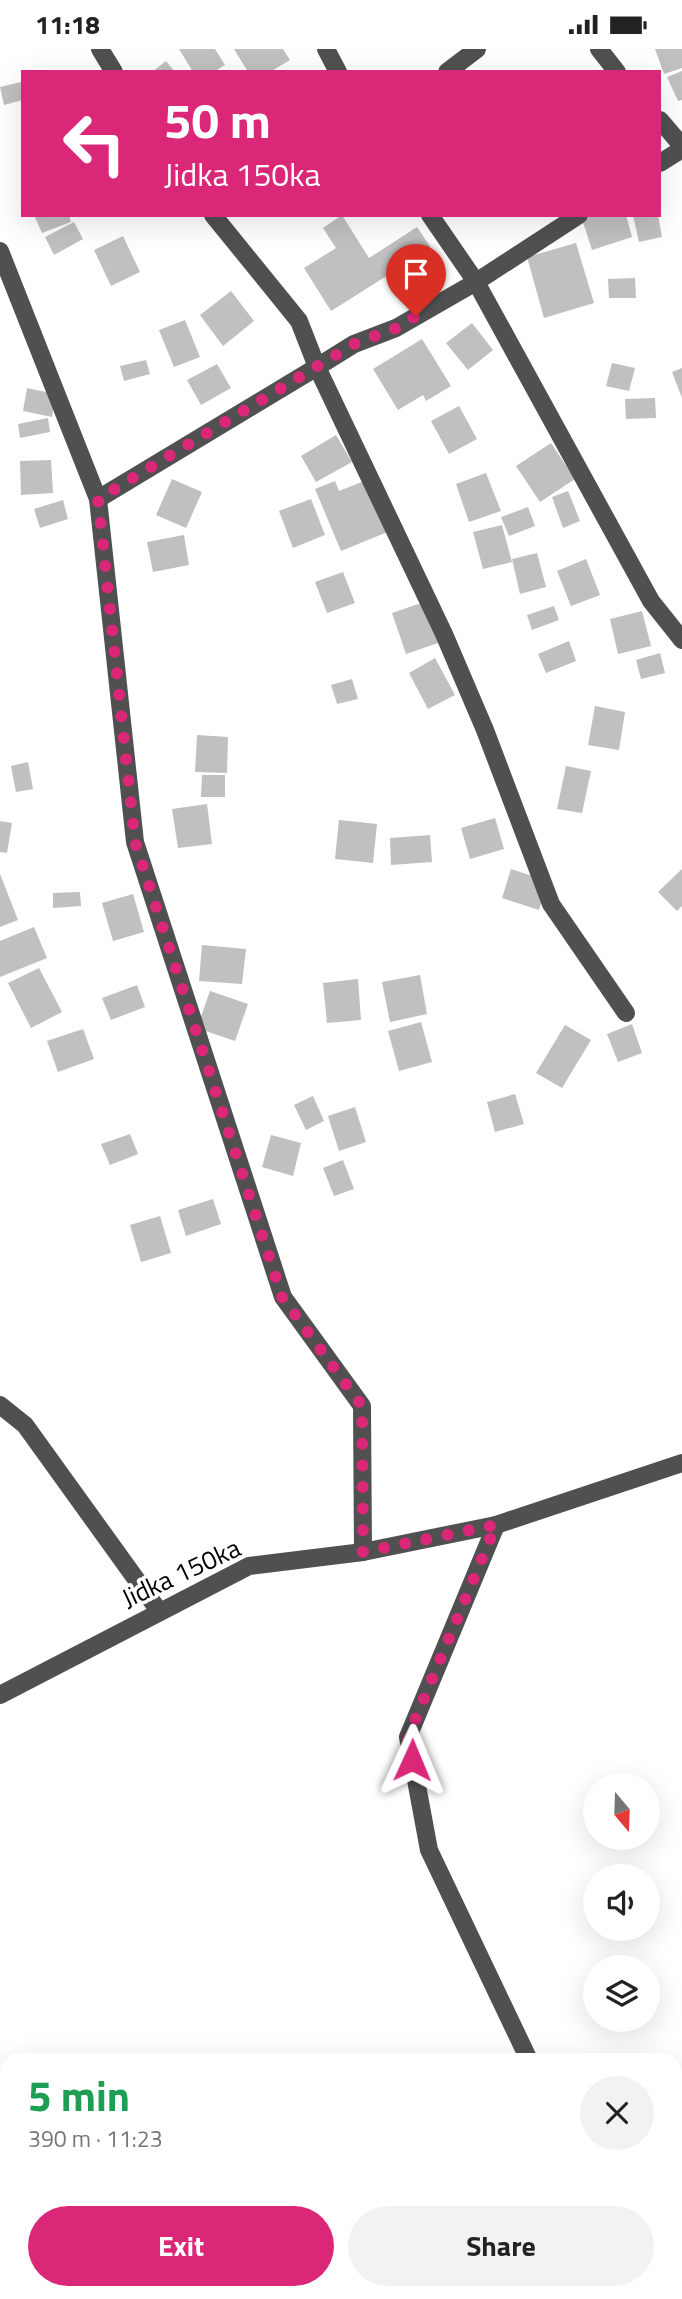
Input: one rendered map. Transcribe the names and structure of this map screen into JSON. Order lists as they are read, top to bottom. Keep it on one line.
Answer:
{"streets":{"street":["Jidka 150ka"]},"north":"bottom","page":{"status":"11:18","turn":["50 m","Jidka 150ka"],"heading":["5 min","390 m · 11:23"],"buttons":["Exit","Share"]}}
